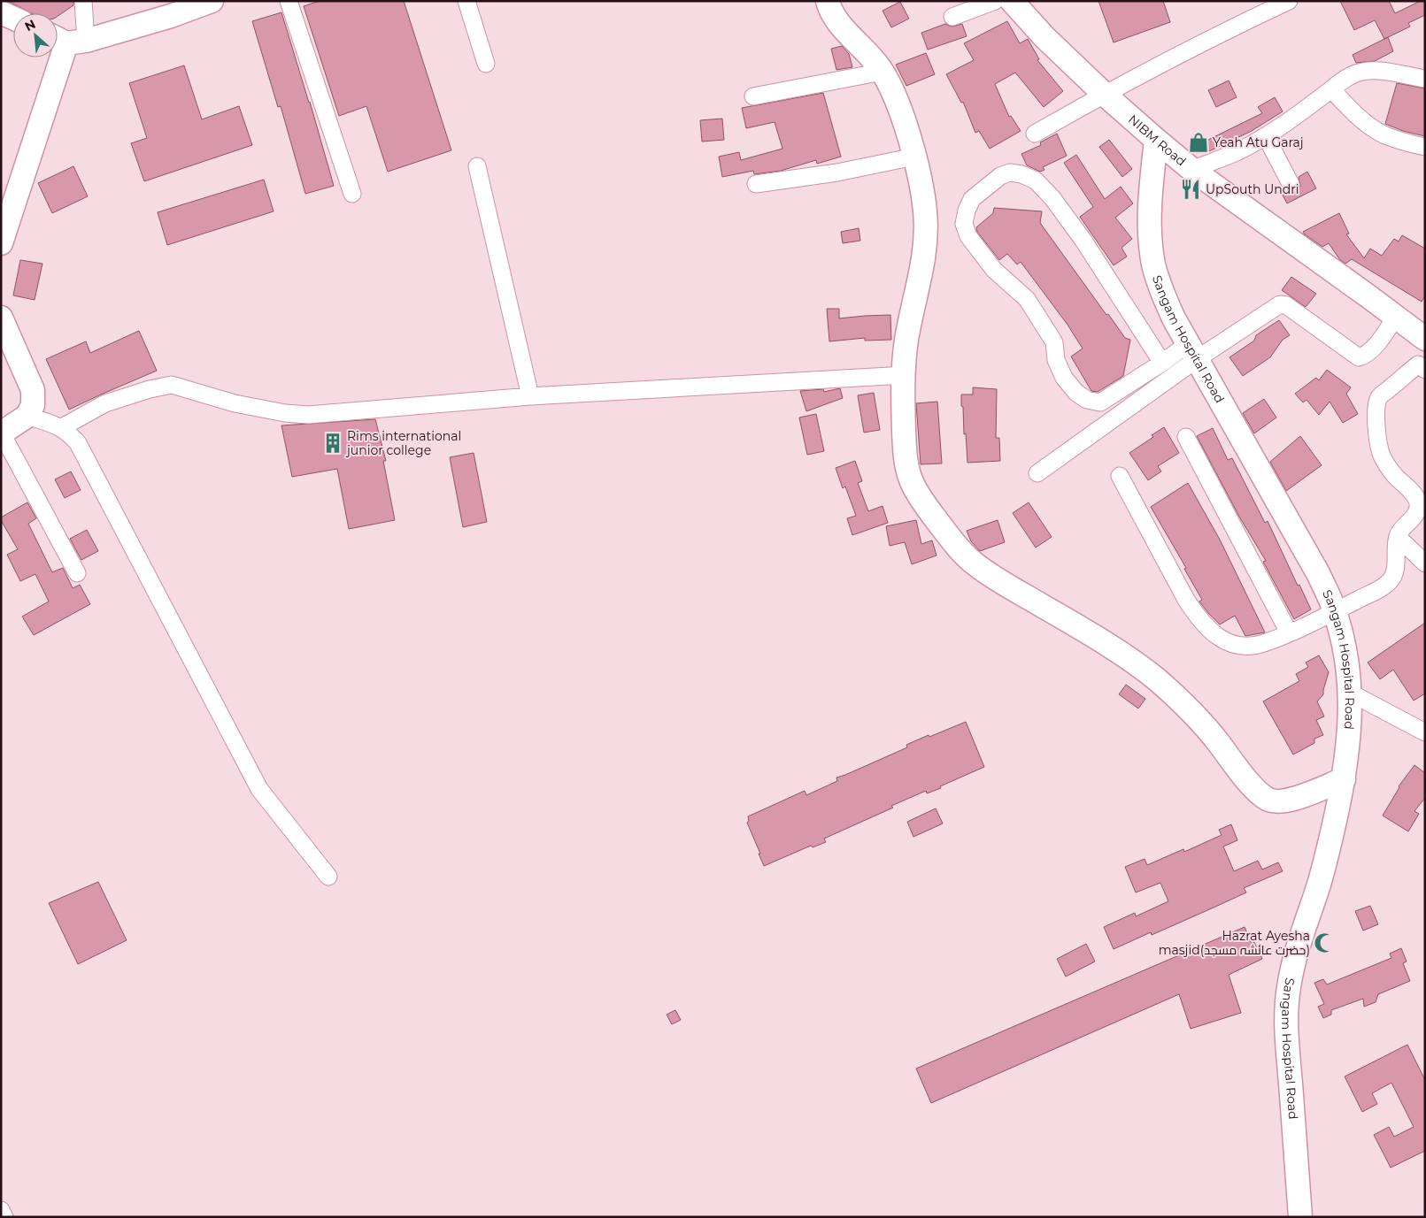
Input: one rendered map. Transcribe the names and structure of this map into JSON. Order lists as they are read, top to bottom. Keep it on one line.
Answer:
{"streets":{"main road":["NIBM Road","Sangam Hospital Road"]},"crossings":[["NIBM Road","Sangam Hospital Road"]],"places":{"shop":["Yeah Atu Garaj"],"restaurant":["UpSouth Undri"],"building":["Rims international junior college"],"mosque":["Hazrat Ayesha masjid(حضرت عائشہ مسجد)"]},"north":"top left"}
